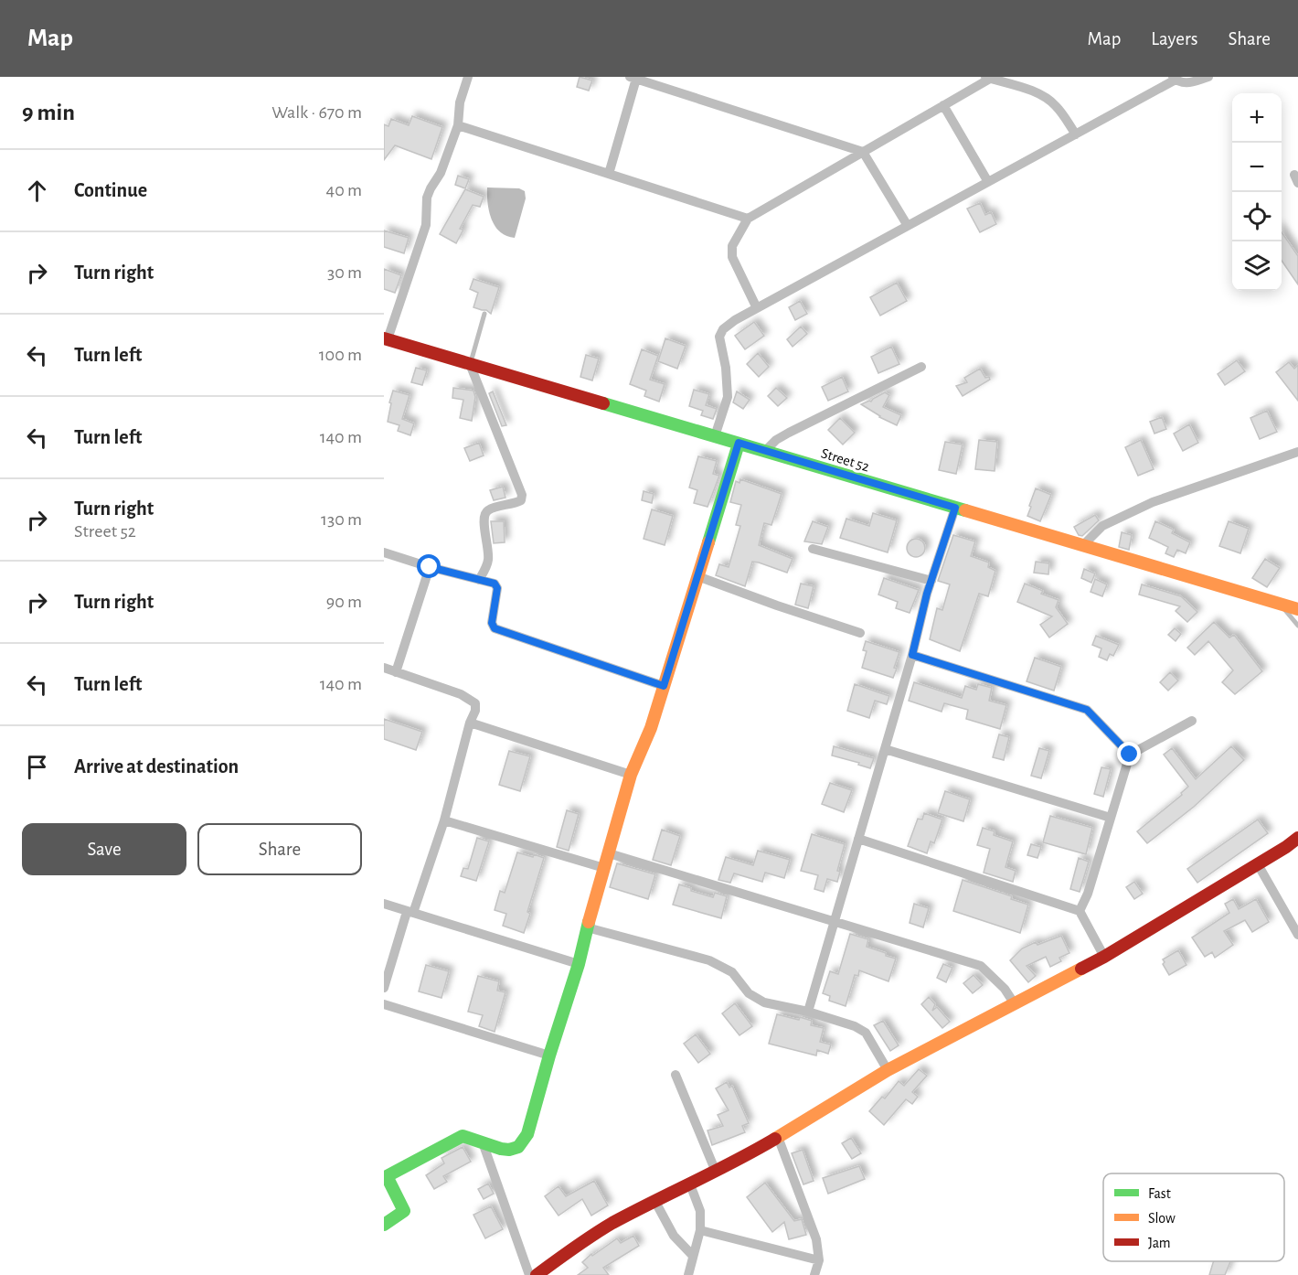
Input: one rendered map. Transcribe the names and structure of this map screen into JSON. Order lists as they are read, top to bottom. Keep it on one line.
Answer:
{"streets":{"street":["Street 52"]},"legend":["Fast","Slow","Jam"],"page":{"header":"Map","nav":["Map","Layers","Share"],"heading":["9 min","Walk · 670 m"],"map_buttons":["+","−"],"list":[["Continue","40 m"],["Turn right","30 m"],["Turn left","100 m"],["Turn left","140 m"],["Turn right","Street 52","130 m"],["Turn right","90 m"],["Turn left","140 m"],"Arrive at destination"],"buttons":["Save","Share"]}}
